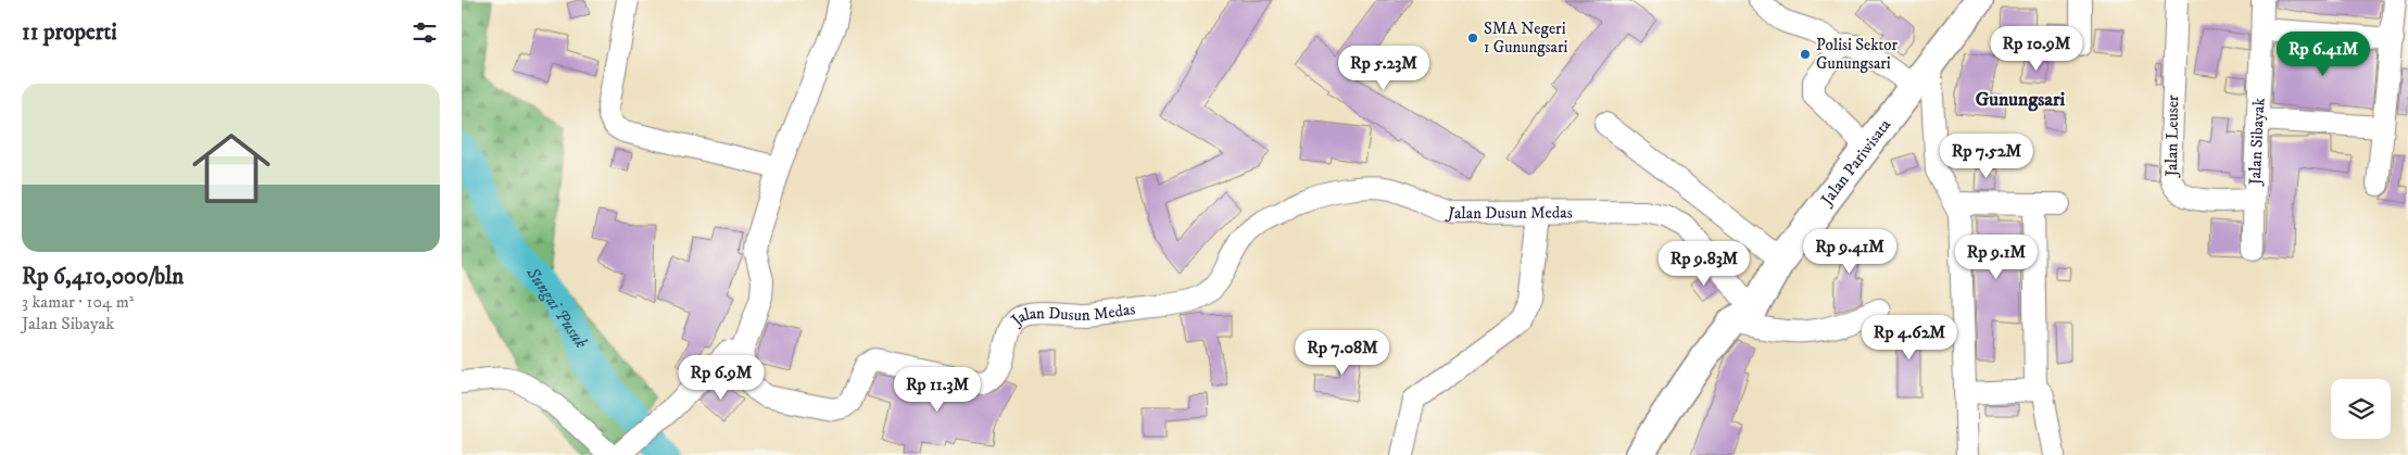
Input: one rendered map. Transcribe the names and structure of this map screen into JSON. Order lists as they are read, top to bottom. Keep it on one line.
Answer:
{"streets":{"main road":["Jalan Pariwisata"],"street":["Jalan Leuser","Jalan Sibayak","Jalan Dusun Medas"]},"crossings":[["Jalan Leuser","Jalan Sibayak"],["Jalan Pariwisata","Jalan Dusun Medas"]],"districts":["Gunungsari"],"water":["Sungai Pusuk"],"places":["SMA Negeri 1 Gunungsari","Polisi Sektor Gunungsari"],"page":{"heading":"11 properti","price":["Rp 10.9M","Rp 6.41M","Rp 5.23M","Rp 7.52M","Rp 9.41M","Rp 9.1M","Rp 9.83M","Rp 4.62M","Rp 7.08M","Rp 6.9M","Rp 11.3M"],"list":[{"name":"Rp 6,410,000/bln","note":"3 kamar · 104 m² · Jalan Sibayak"}]}}
